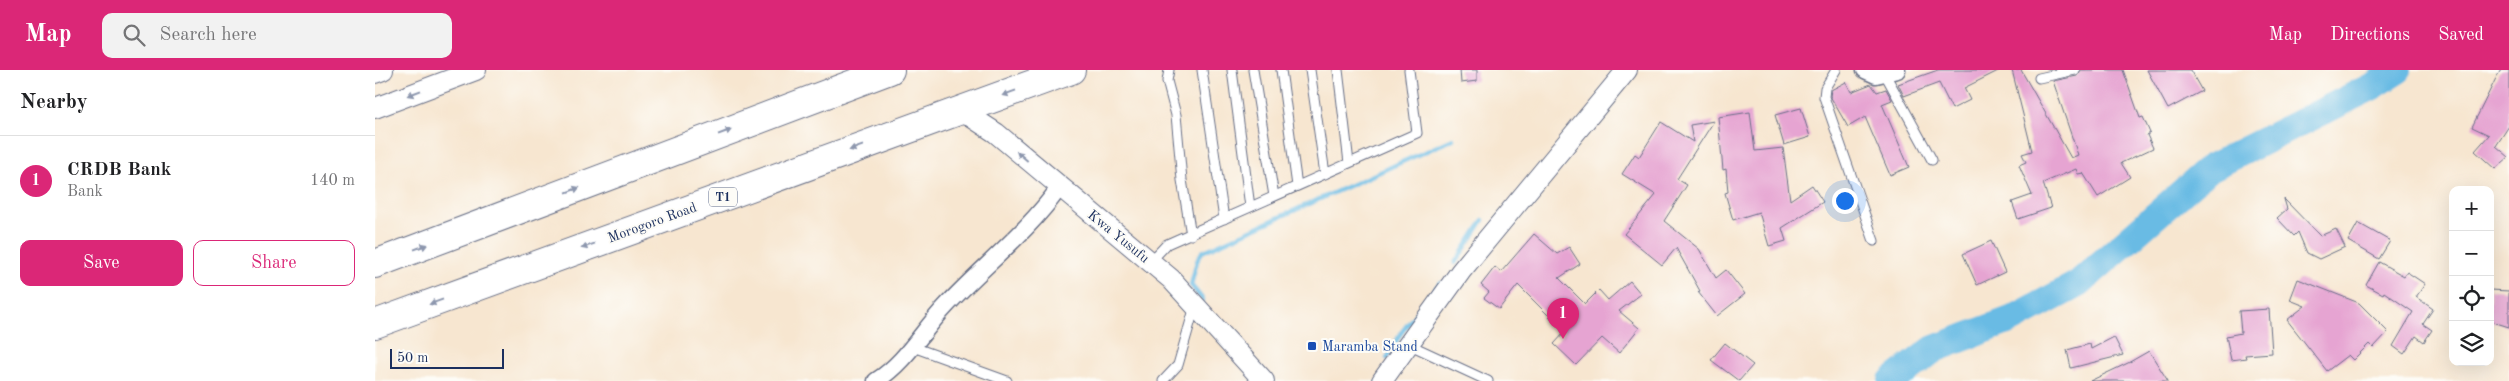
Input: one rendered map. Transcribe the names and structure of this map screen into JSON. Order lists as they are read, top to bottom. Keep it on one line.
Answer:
{"streets":{"highway":["T1","Morogoro Road"],"street":["Kwa Yusufu"]},"crossings":[["Morogoro Road","Kwa Yusufu"]],"places":{"transit":["Maramba Stand"]},"scale_bar":"50 m","page":{"header":"Map","search":"Search here","nav":["Map","Directions","Saved"],"heading":"Nearby","list":[{"mark":"1","name":"CRDB Bank","note":"Bank","value":"140 m"}],"map_buttons":["+","−"],"buttons":["Save","Share"],"pins":"1","scale":"50 m"}}
